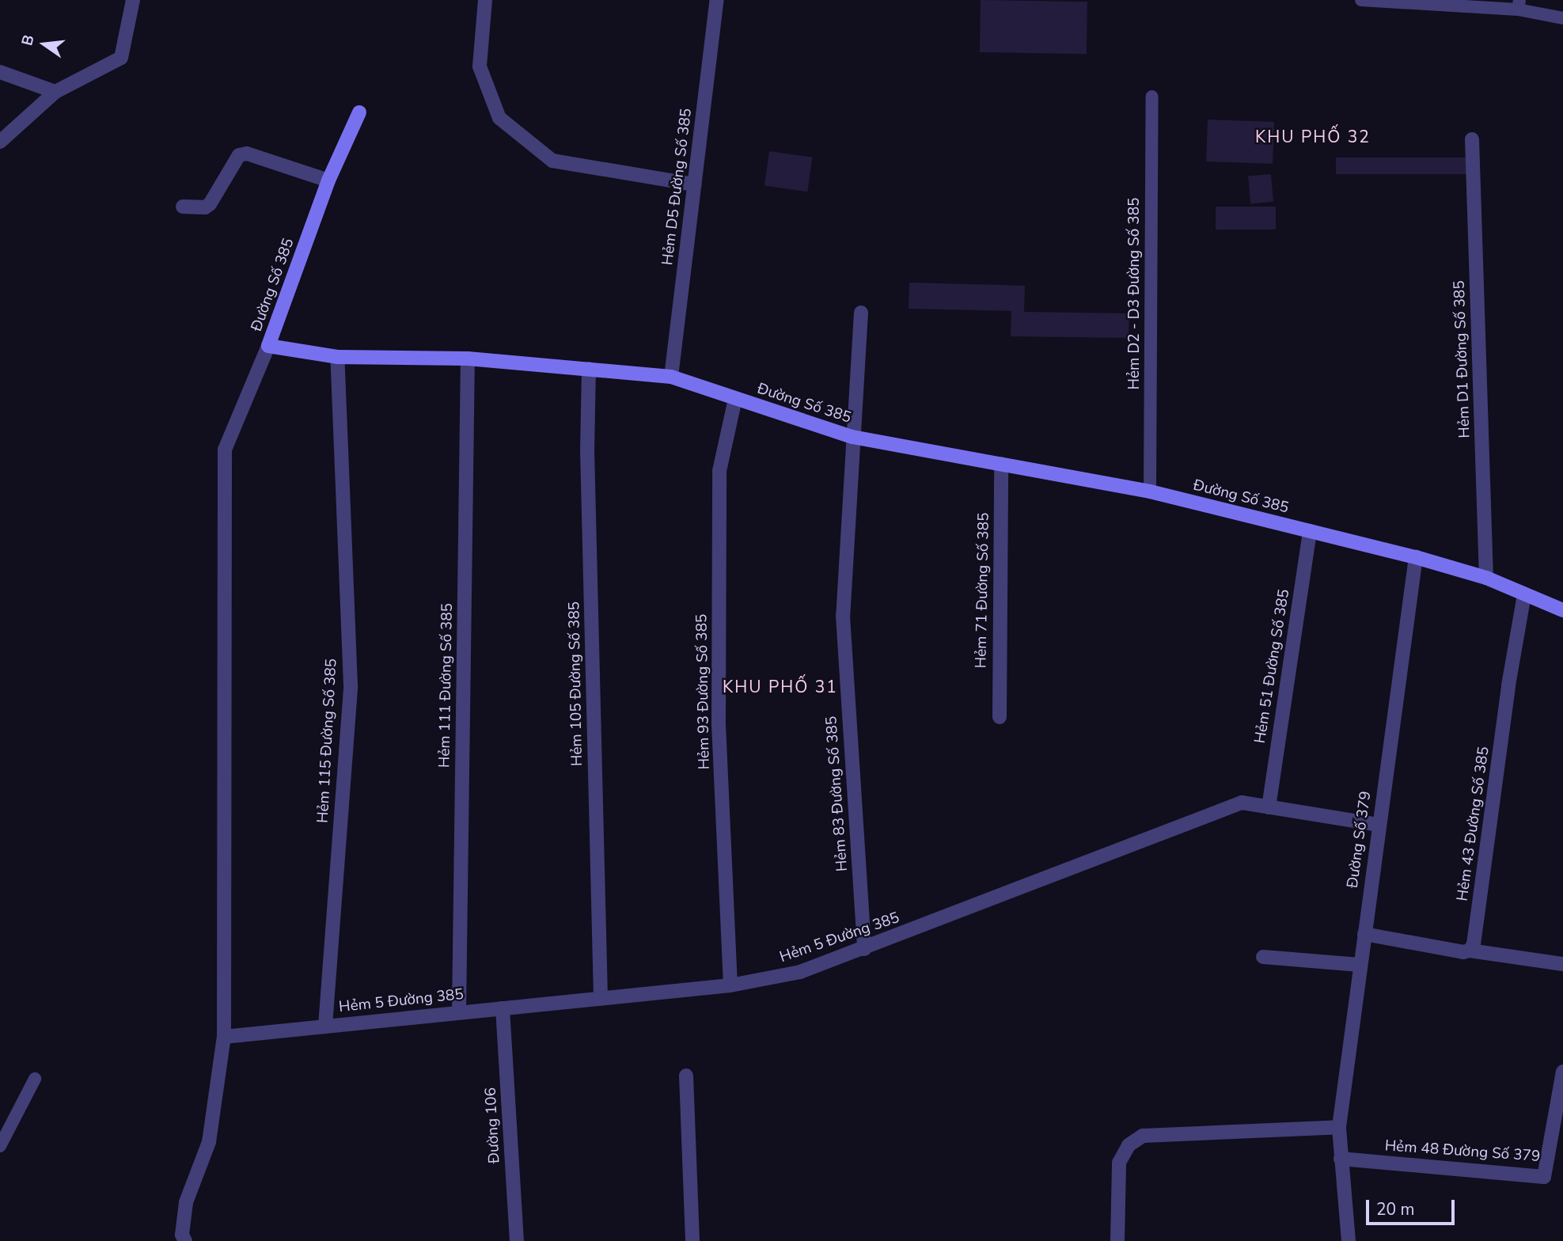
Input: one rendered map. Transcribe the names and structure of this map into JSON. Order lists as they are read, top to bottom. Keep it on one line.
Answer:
{"streets":{"street":["Hẻm D5 Đường Số 385","Đường Số 385","Hẻm D1 Đường Số 385","Hẻm 71 Đường Số 385","Hẻm 51 Đường Số 385","Hẻm 105 Đường Số 385","Hẻm 111 Đường Số 385","Hẻm 93 Đường Số 385","Hẻm 115 Đường Số 385","Hẻm 83 Đường Số 385","Hẻm 43 Đường Số 385","Đường Số 379","Hẻm 5 Đường 385","Đường 106","Hẻm 48 Đường Số 379"],"lane":["Hẻm D2 - D3 Đường Số 385"]},"crossings":[["Hẻm D5 Đường Số 385","Đường Số 385"],["Đường Số 385","Hẻm D2 - D3 Đường Số 385"],["Đường Số 385","Hẻm D1 Đường Số 385"],["Đường Số 385","Hẻm 71 Đường Số 385"],["Đường Số 385","Hẻm 51 Đường Số 385"],["Đường Số 385","Hẻm 105 Đường Số 385"],["Đường Số 385","Hẻm 111 Đường Số 385"],["Đường Số 385","Hẻm 93 Đường Số 385"],["Đường Số 385","Hẻm 115 Đường Số 385"],["Đường Số 385","Hẻm 83 Đường Số 385"],["Đường Số 385","Hẻm 43 Đường Số 385"],["Đường Số 385","Đường Số 379"],["Hẻm 51 Đường Số 385","Hẻm 5 Đường 385"],["Hẻm 105 Đường Số 385","Hẻm 5 Đường 385"],["Hẻm 111 Đường Số 385","Hẻm 5 Đường 385"],["Hẻm 93 Đường Số 385","Hẻm 5 Đường 385"],["Hẻm 115 Đường Số 385","Hẻm 5 Đường 385"],["Hẻm 83 Đường Số 385","Hẻm 5 Đường 385"],["Đường Số 379","Hẻm 5 Đường 385"],["Đường Số 379","Hẻm 48 Đường Số 379"],["Hẻm 5 Đường 385","Đường 106"]],"districts":["KHU PHỐ 32","KHU PHỐ 31"],"scale_bar":"20 m","north":"left"}
